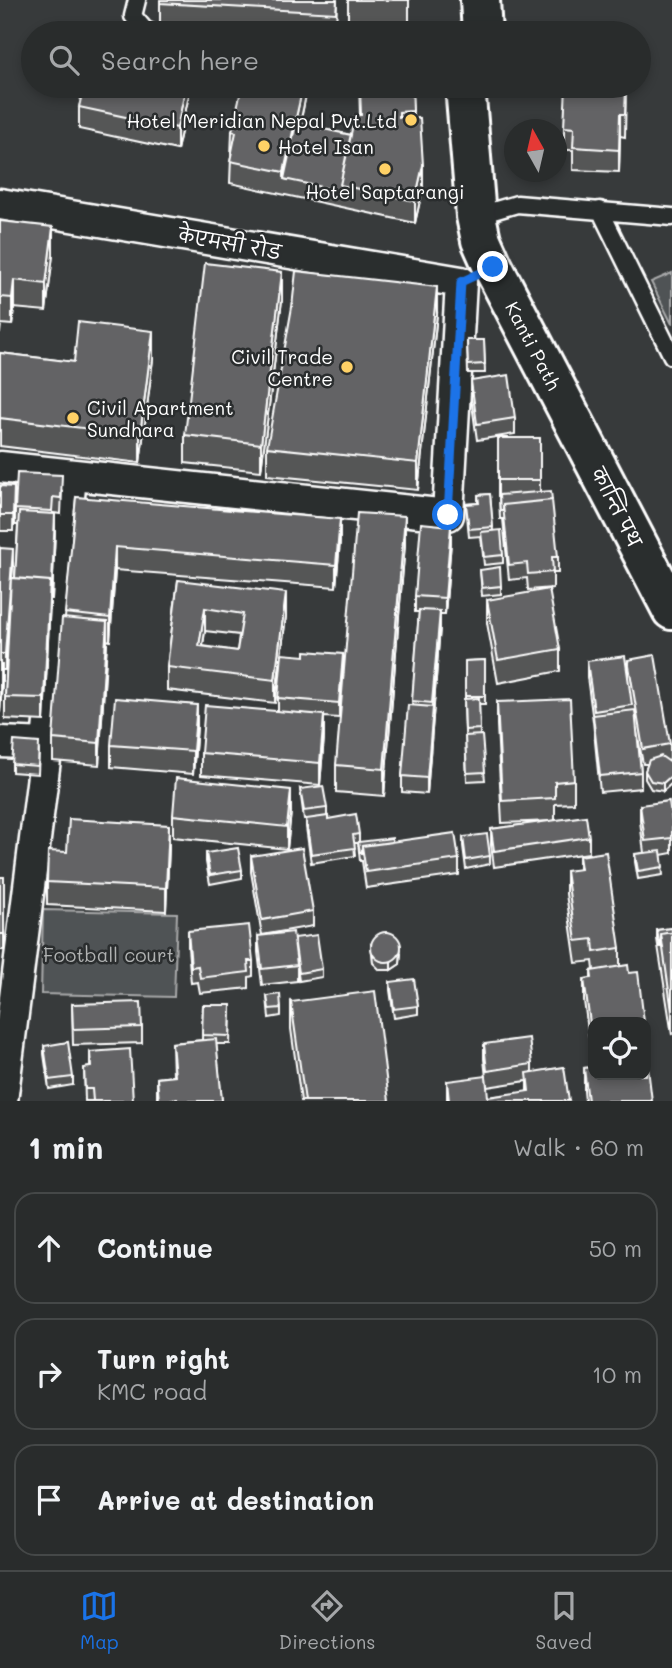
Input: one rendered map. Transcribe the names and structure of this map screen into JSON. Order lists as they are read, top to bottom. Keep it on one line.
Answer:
{"streets":{"main road":["Kanti Path","कान्ति पथ"],"street":["केएमसी रोड"]},"crossings":[["केएमसी रोड","Kanti Path"],["Kanti Path","कान्ति पथ"]],"parks":["Football court"],"places":["Hotel Meridian Nepal Pvt.Ltd","Hotel Isan","Hotel Saptarangi","Civil Trade Centre","Civil Apartment Sundhara"],"north":"top","page":{"search":"Search here","heading":["1 min","Walk · 60 m"],"list":[["Continue","50 m"],["Turn right","KMC road","10 m"],"Arrive at destination"],"nav":["Map","Directions","Saved"]}}
